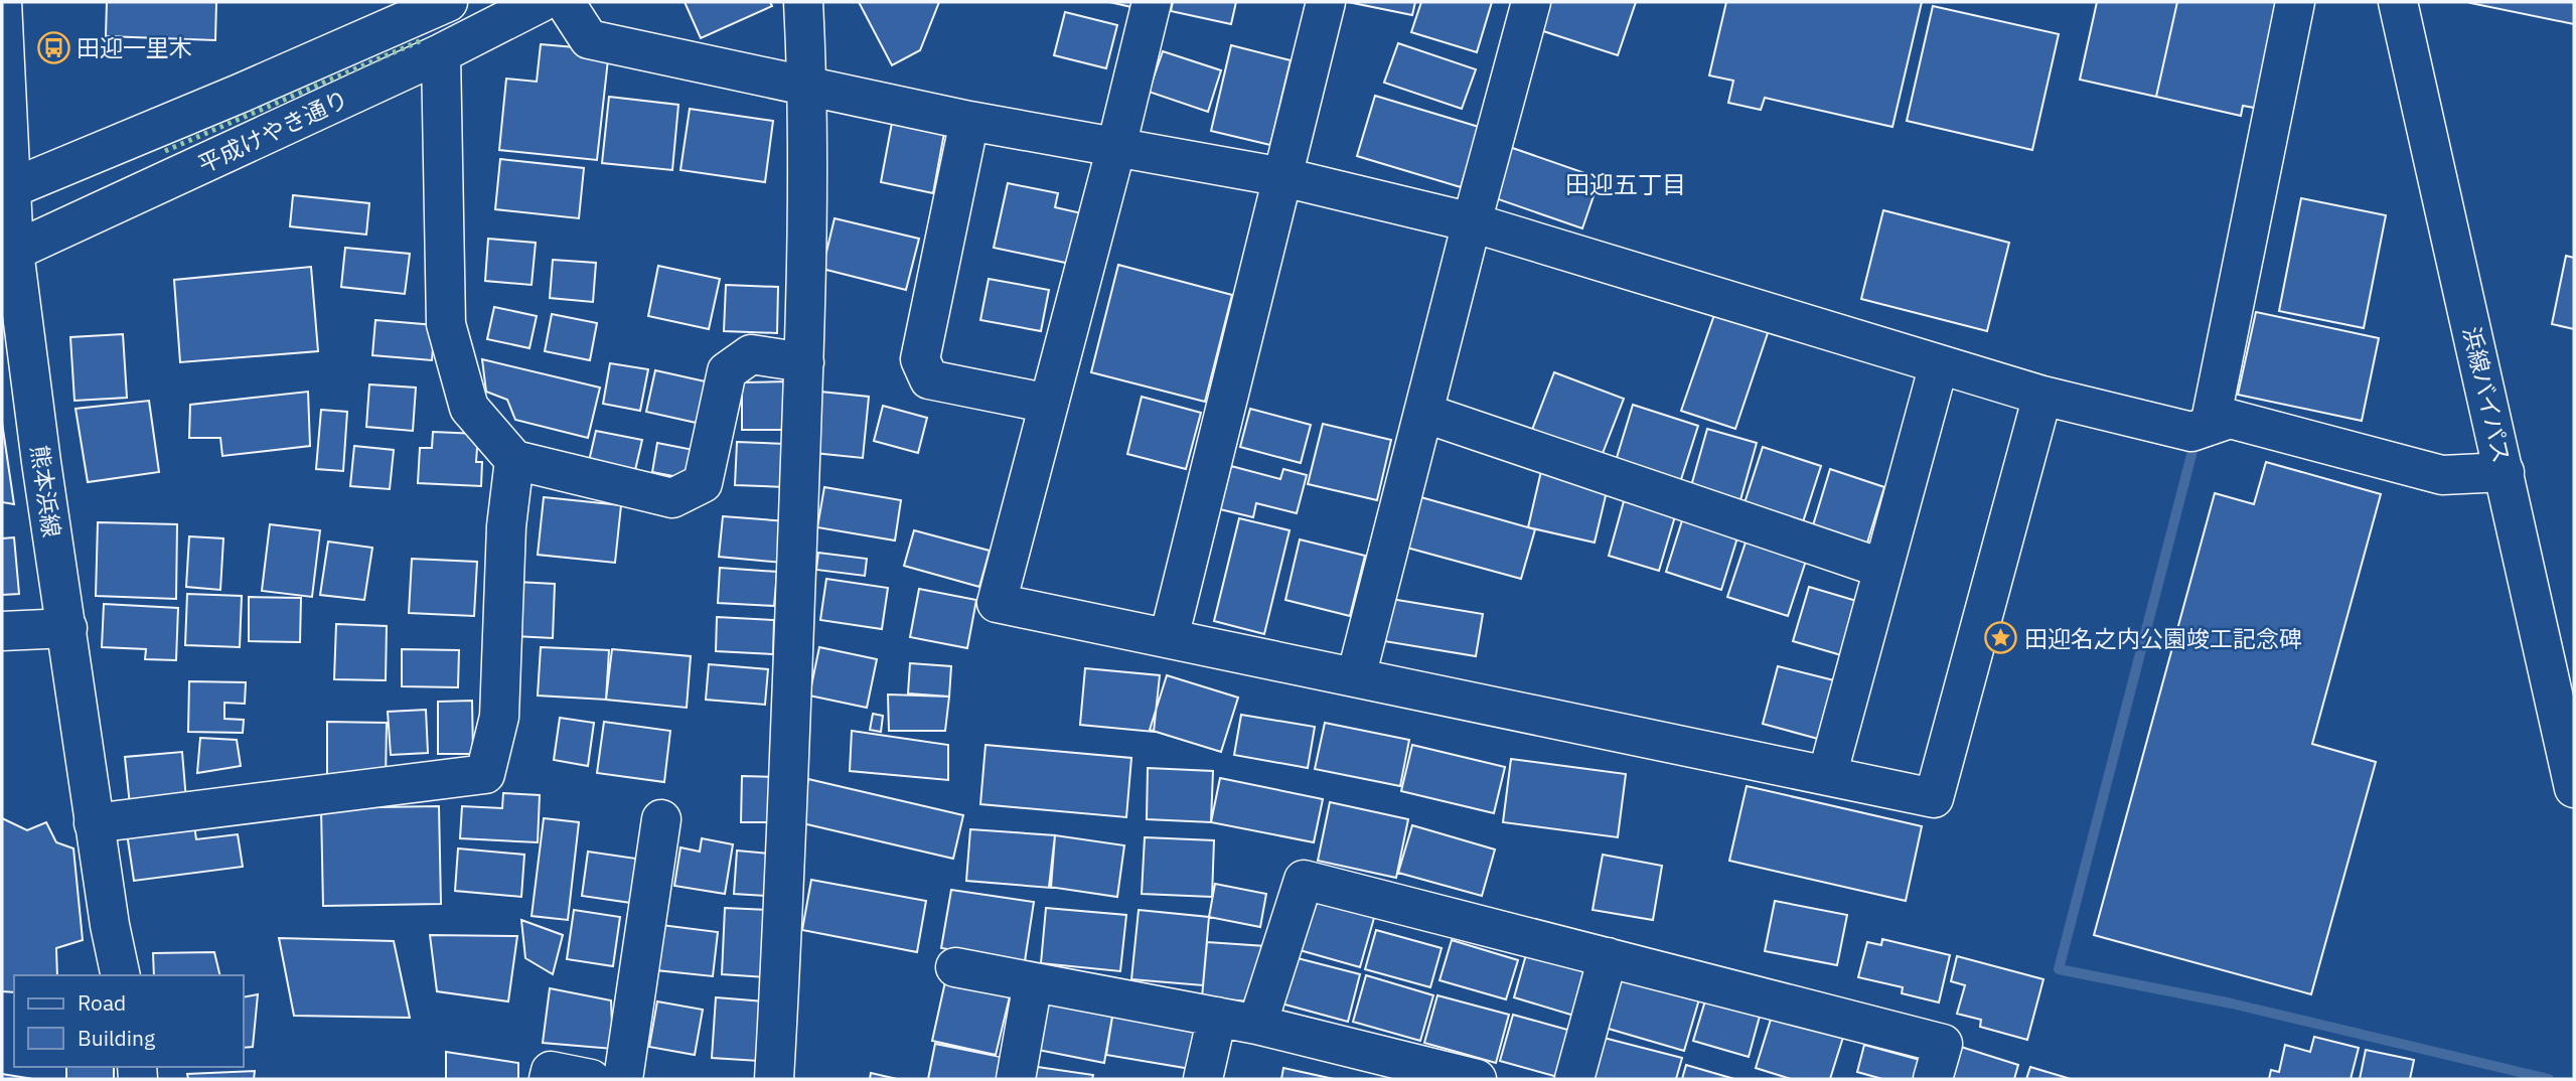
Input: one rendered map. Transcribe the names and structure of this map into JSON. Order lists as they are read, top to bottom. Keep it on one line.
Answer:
{"streets":{"main road":["平成けやき通り","浜線バイパス","熊本浜線"]},"crossings":[["平成けやき通り","熊本浜線"]],"districts":["田迎五丁目"],"places":{"bus stop":["田迎一里木"],"place":["田迎名之内公園竣工記念碑"]},"legend":["Road","Building"]}
